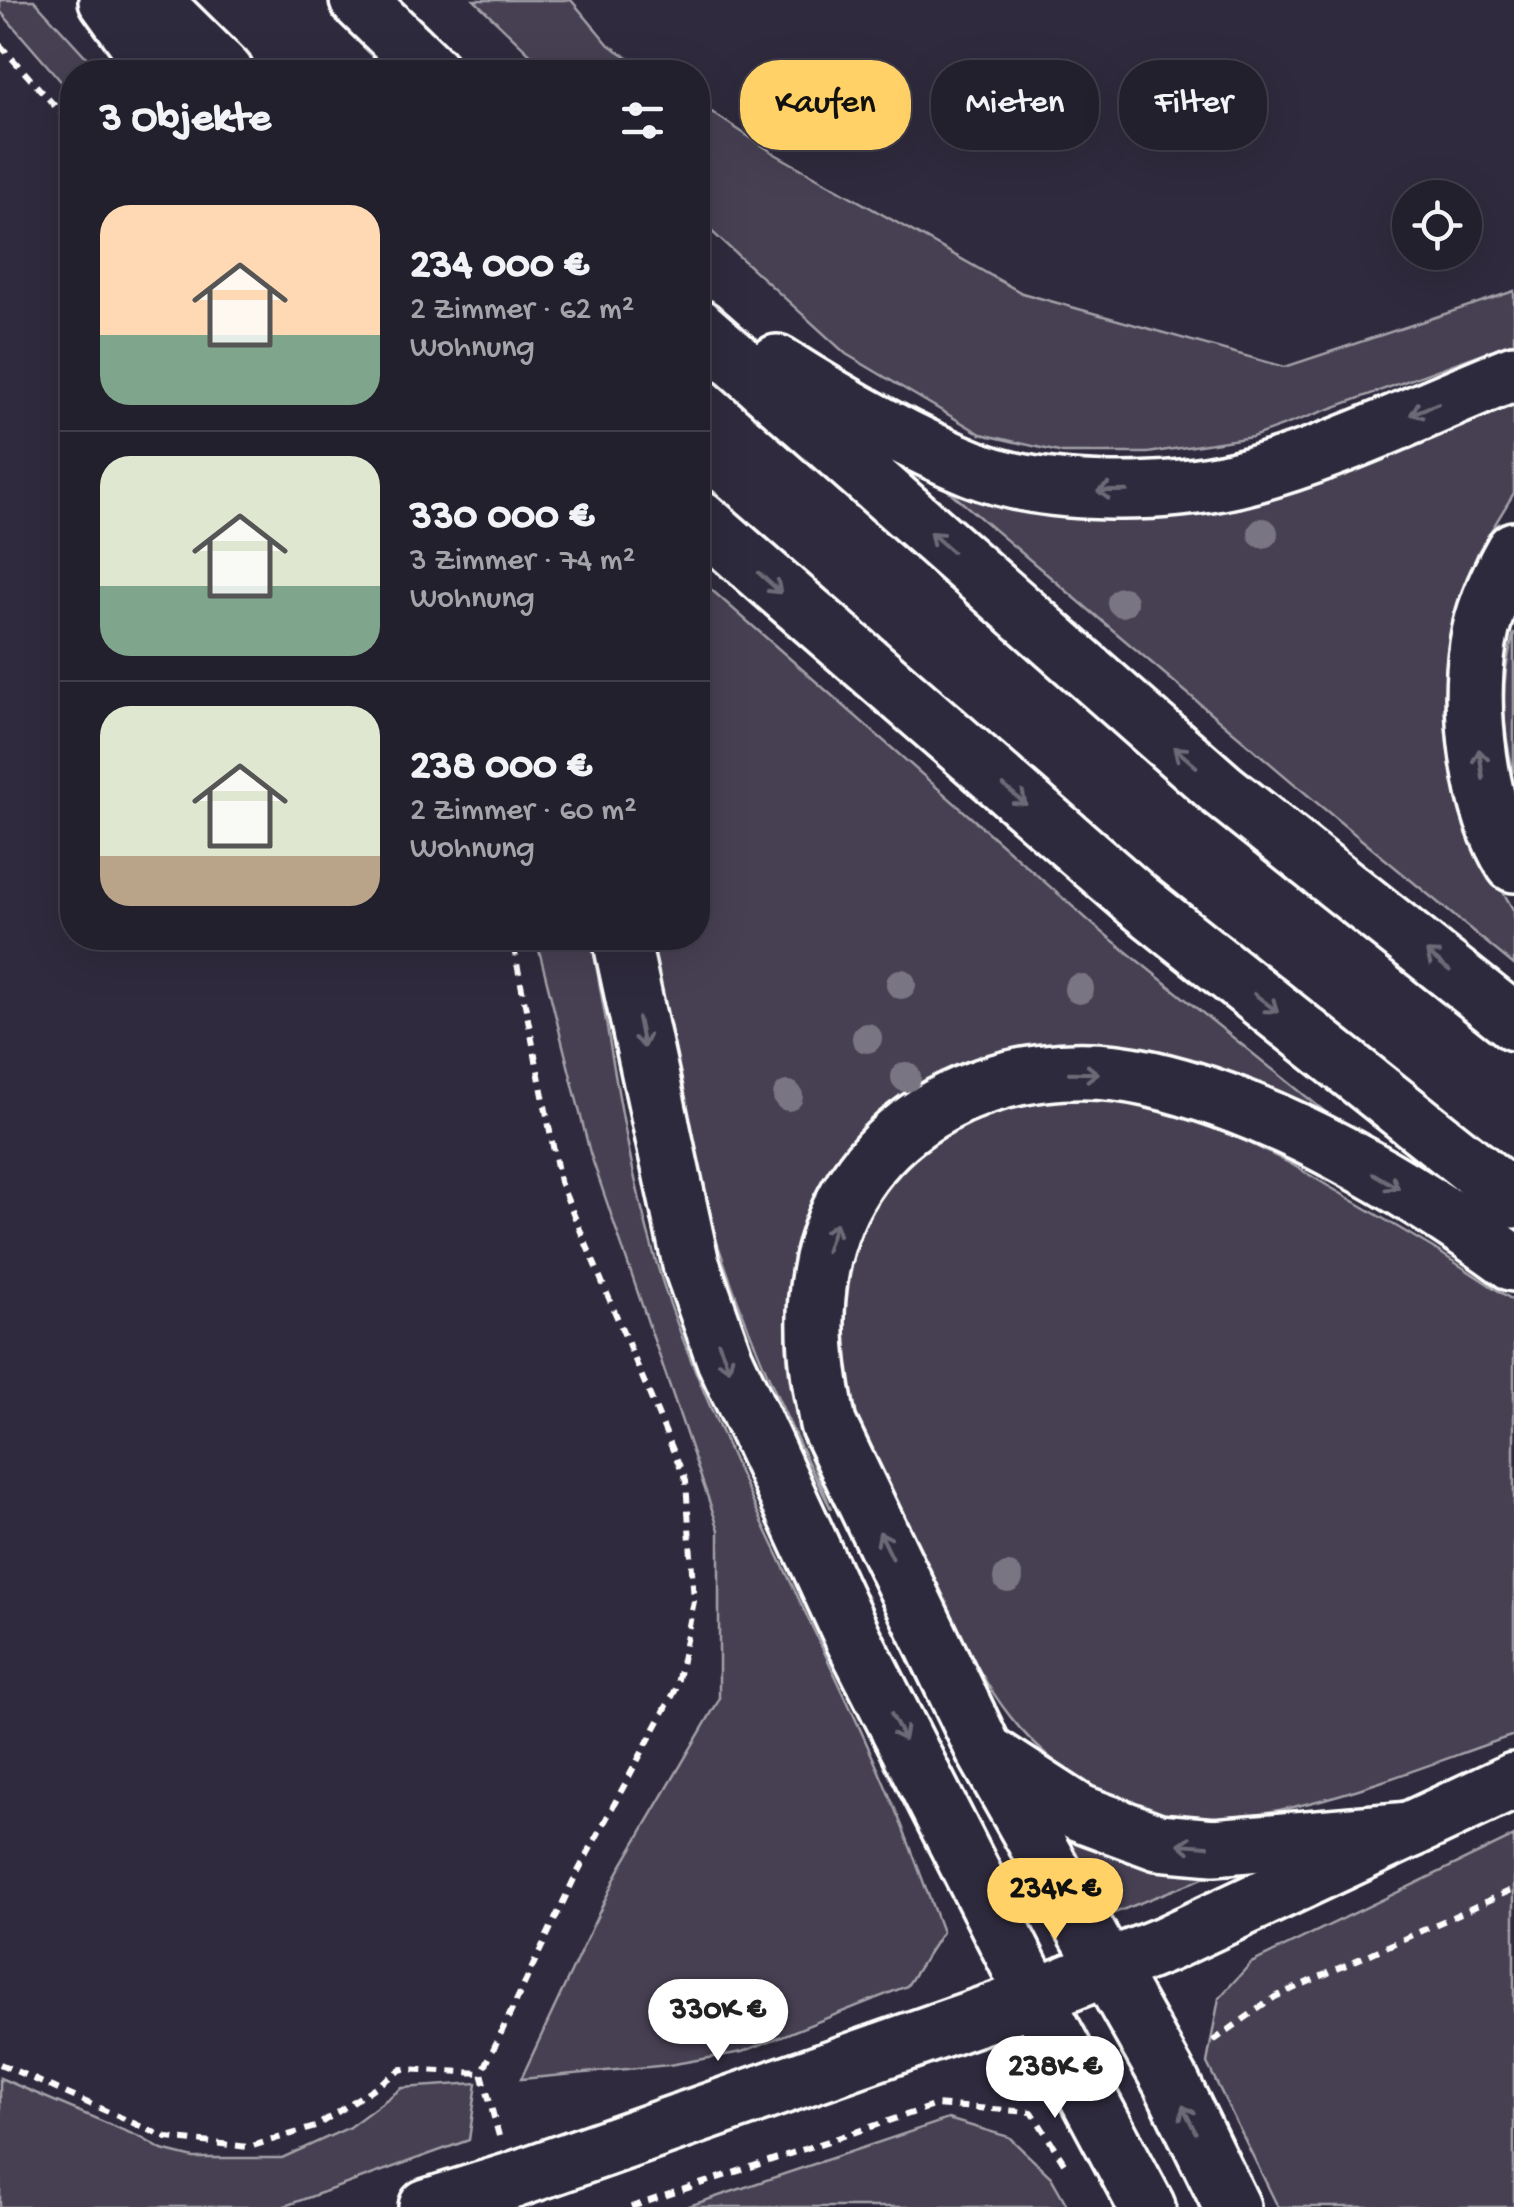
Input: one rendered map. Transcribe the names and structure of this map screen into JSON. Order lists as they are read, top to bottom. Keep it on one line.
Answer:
{"page":{"chip":["Kaufen","Mieten","Filter"],"heading":"3 Objekte","list":[{"name":"234 000 €","note":"2 Zimmer · 62 m² · Wohnung"},{"name":"330 000 €","note":"3 Zimmer · 74 m² · Wohnung"},{"name":"238 000 €","note":"2 Zimmer · 60 m² · Wohnung"}],"price":["234K €","330K €","238K €"]}}
